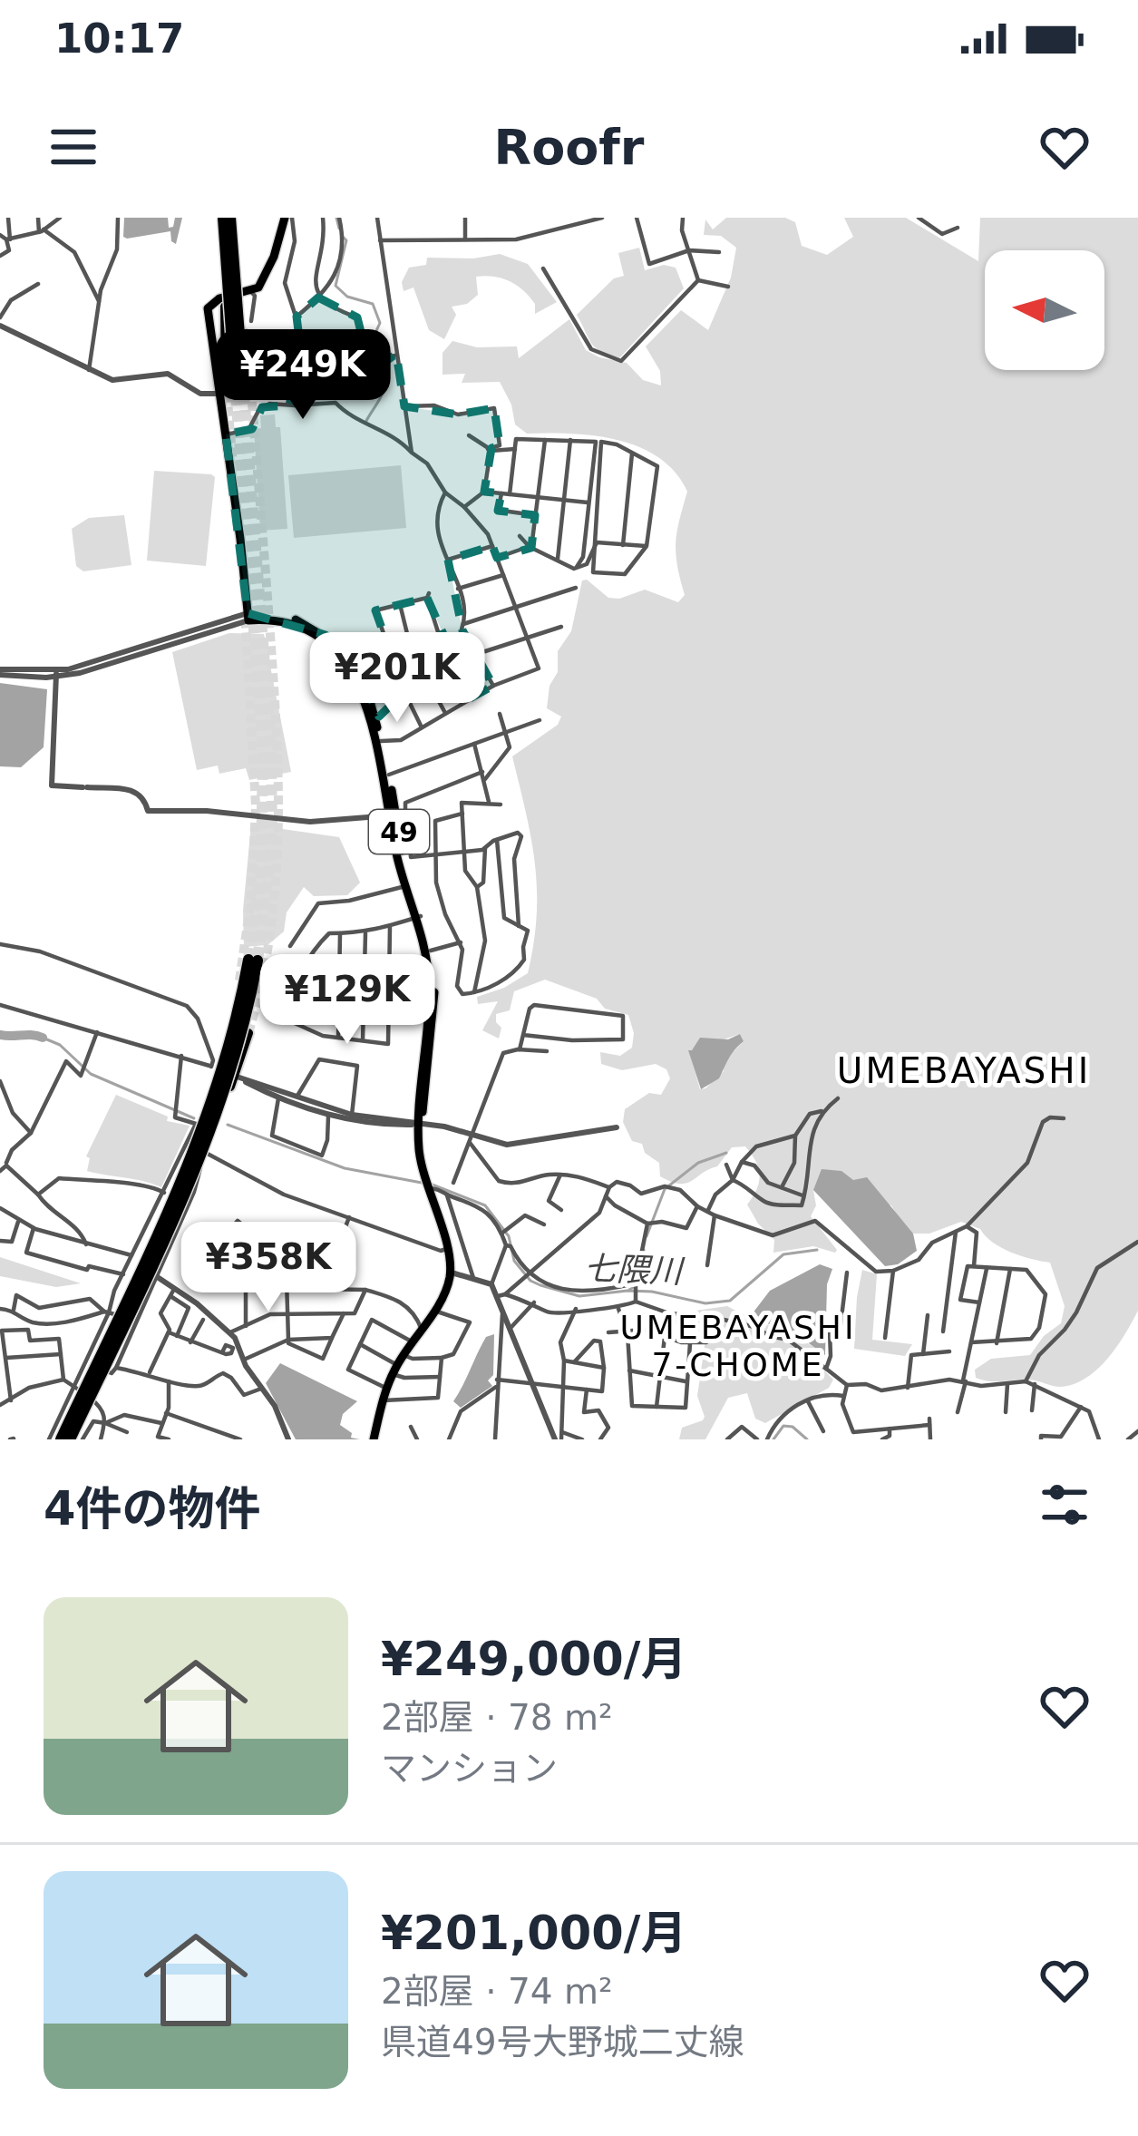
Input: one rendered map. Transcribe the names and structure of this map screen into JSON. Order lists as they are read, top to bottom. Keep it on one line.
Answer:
{"streets":{"main road":["49"]},"districts":["UMEBAYASHI","UMEBAYASHI 7-CHOME"],"water":["七隈川"],"north":"left","page":{"status":"10:17","header":"Roofr","price":["¥249K","¥201K","¥129K","¥358K"],"heading":"4件の物件","list":[{"name":"¥249,000/月","note":"2部屋 · 78 m² · マンション"},{"name":"¥201,000/月","note":"2部屋 · 74 m² · 県道49号大野城二丈線"}]}}
